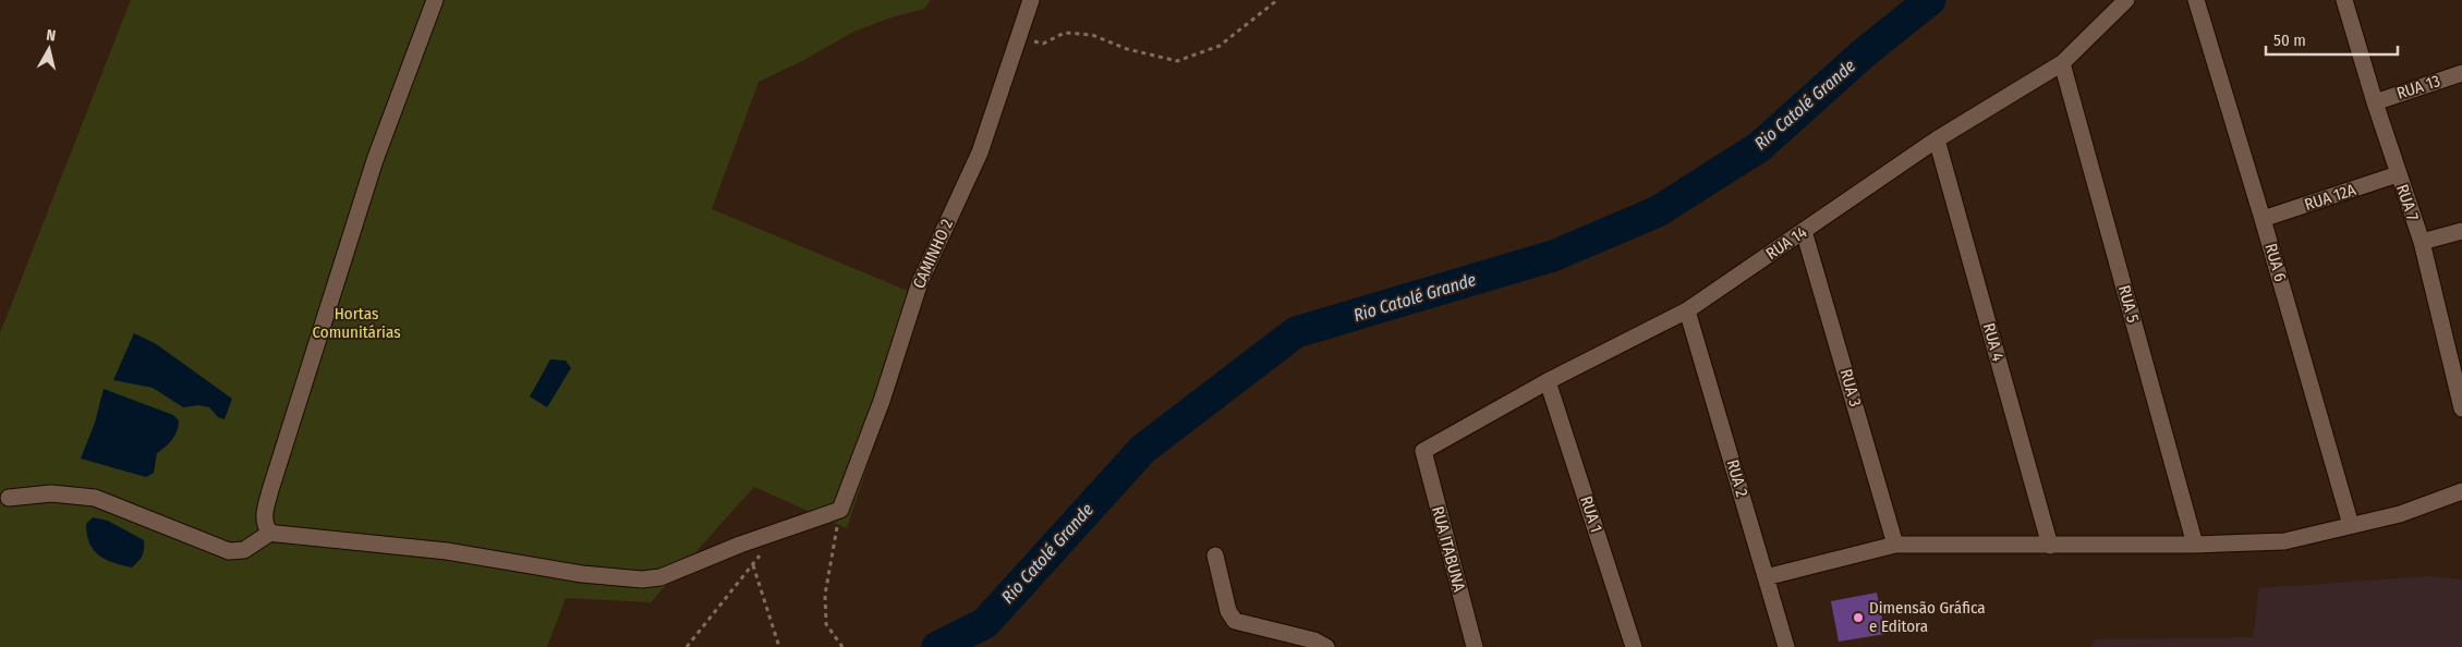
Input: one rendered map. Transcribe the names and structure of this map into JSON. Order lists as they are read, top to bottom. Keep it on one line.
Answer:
{"streets":{"street":["RUA 13","RUA 12A","RUA 7","RUA 14","CAMINHO 2","RUA 6","RUA 5","RUA 4","RUA 3","RUA 2","RUA 1","RUA ITABUNA"]},"crossings":[["RUA 13","RUA 7"],["RUA 12A","RUA 7"],["RUA 12A","RUA 6"],["RUA 14","RUA 5"],["RUA 14","RUA 4"],["RUA 14","RUA 3"],["RUA 14","RUA 2"],["RUA 14","RUA 1"],["RUA 14","RUA ITABUNA"]],"water":["Rio Catolé Grande"],"parks":["Hortas Comunitárias"],"places":["Dimensão Gráfica e Editora"],"scale_bar":"50 m","north":"top"}
